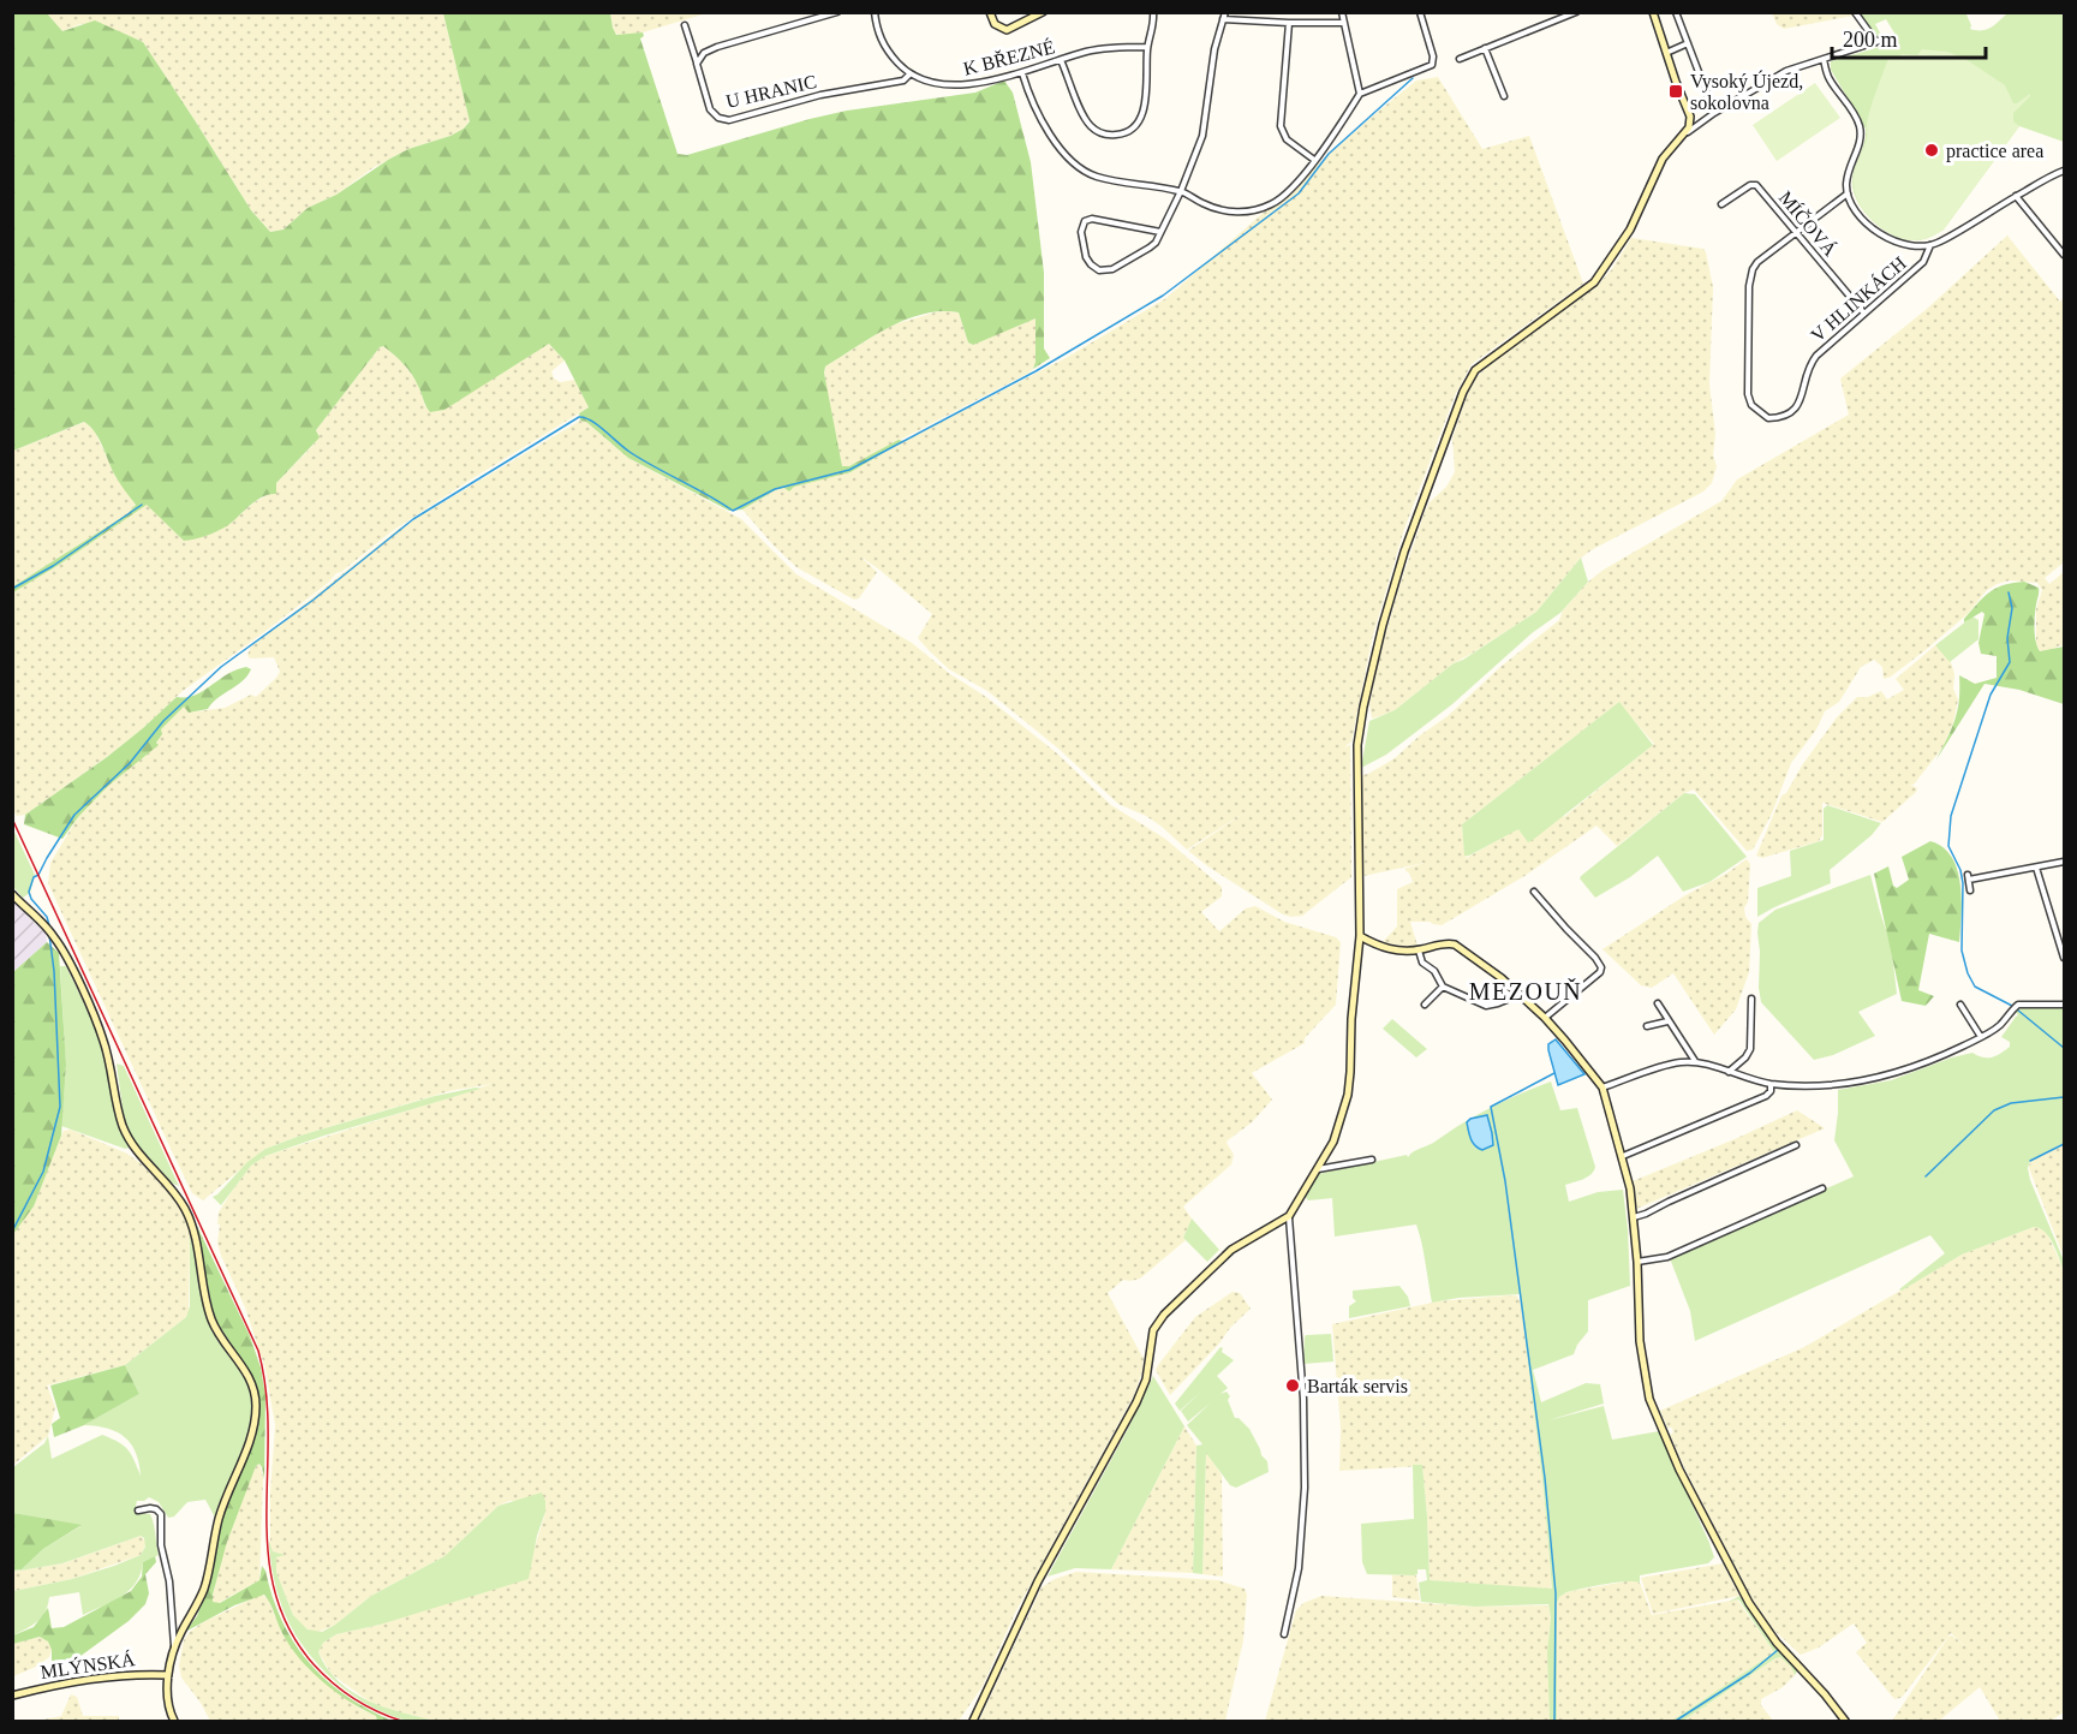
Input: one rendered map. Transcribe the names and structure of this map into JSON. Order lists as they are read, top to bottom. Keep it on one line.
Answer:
{"streets":{"street":["K BŘEZNÉ","U HRANIC","MÍČOVÁ","V HLINKÁCH","MLÝNSKÁ"]},"crossings":[["K BŘEZNÉ","U HRANIC"],["MÍČOVÁ","V HLINKÁCH"]],"districts":["MEZOUŇ"],"places":{"transit":["Vysoký Újezd, sokolovna"],"other":["practice area","Barták servis"]},"scale_bar":"200 m"}
